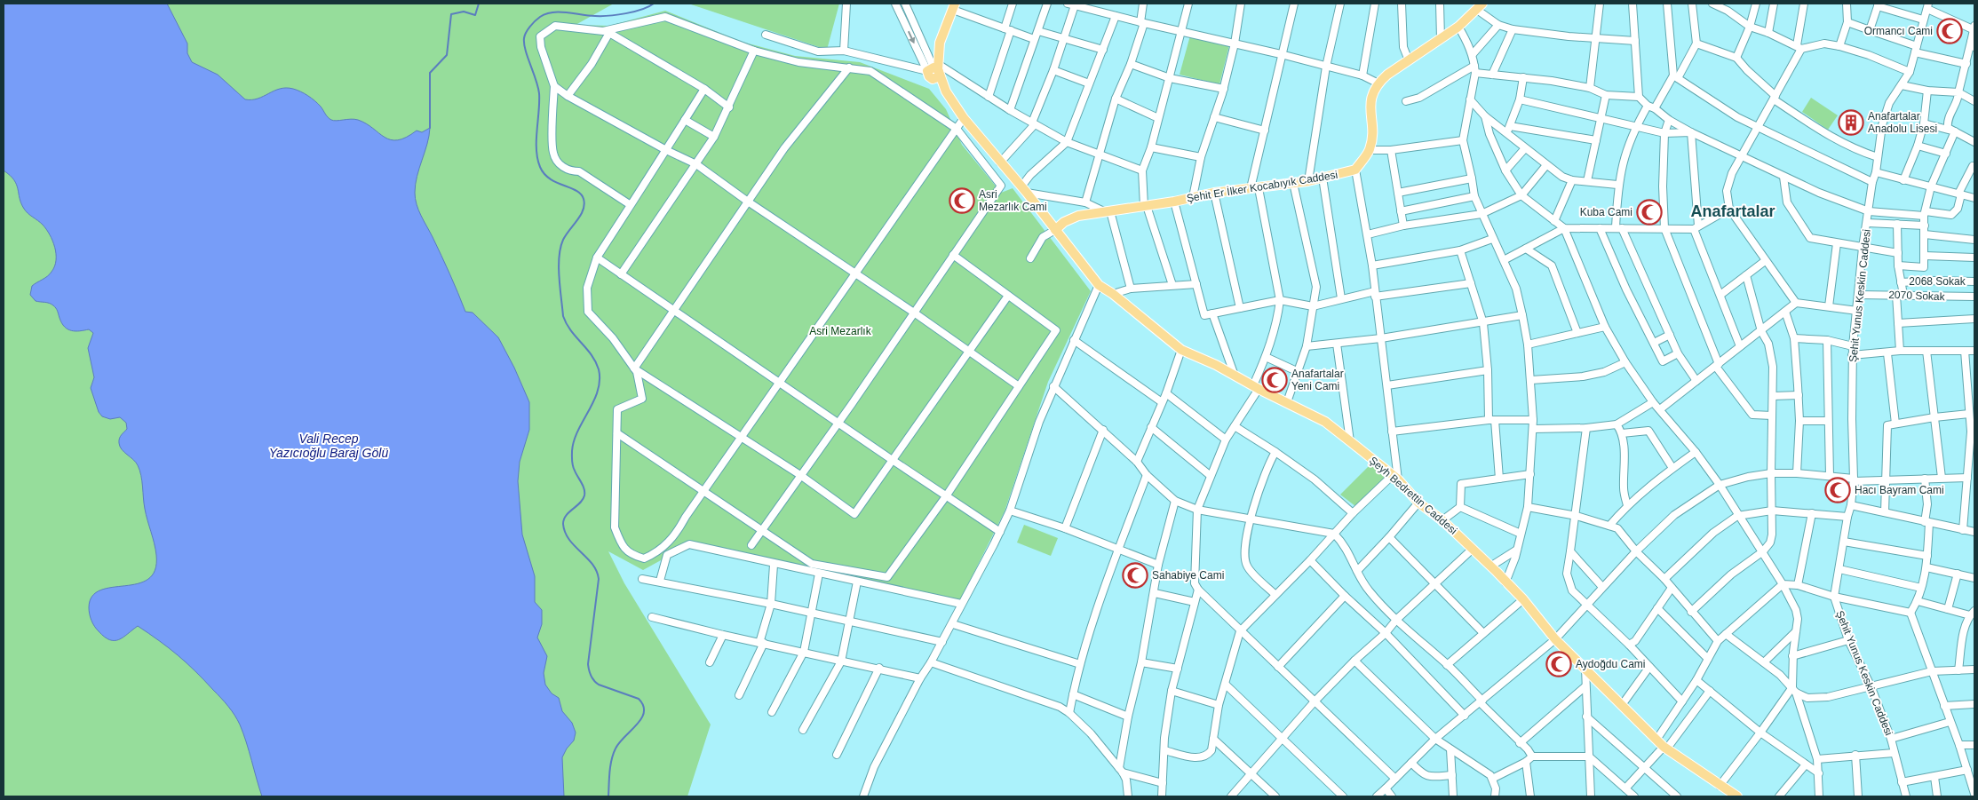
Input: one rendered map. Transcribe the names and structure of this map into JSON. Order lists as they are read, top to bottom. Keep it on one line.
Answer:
{"streets":{"main road":["Şehit Er İlker Kocabıyık Caddesi","Şeyh Bedrettin Caddesi"],"street":["2068 Sokak","Şehit Yunus Keskin Caddesi","2070 Sokak"]},"crossings":[["Şehit Er İlker Kocabıyık Caddesi","Şeyh Bedrettin Caddesi"],["Şehit Yunus Keskin Caddesi","2070 Sokak"]],"districts":["Anafartalar"],"water":["Vali Recep Yazıcıoğlu Baraj Gölü"],"parks":["Asri Mezarlık"],"places":{"mosque":["Ormancı Cami","Asri Mezarlık Cami","Kuba Cami","Anafartalar Yeni Cami","Hacı Bayram Cami","Sahabiye Cami","Aydoğdu Cami"],"building":["Anafartalar Anadolu Lisesi"]}}
